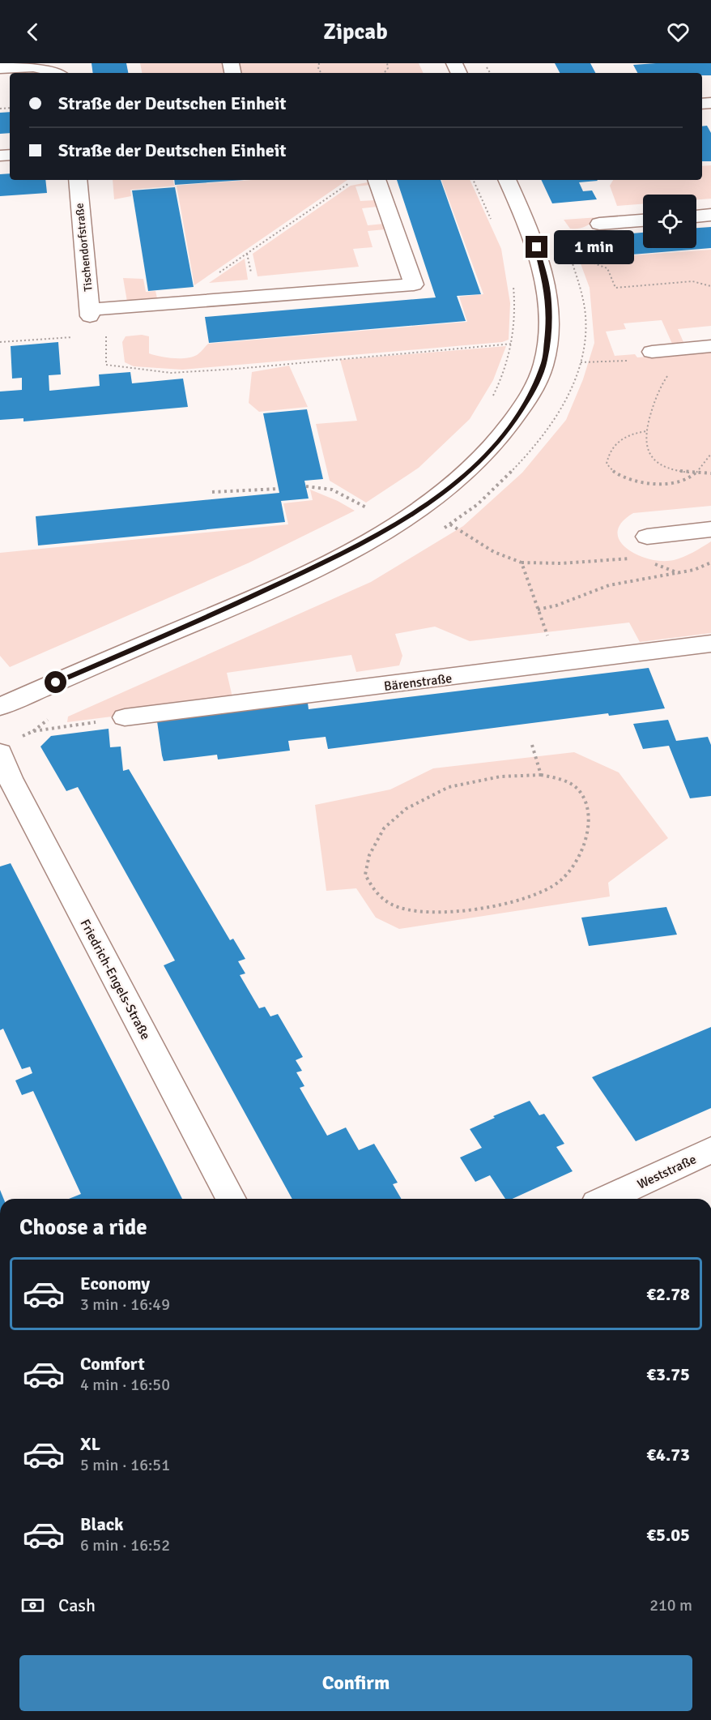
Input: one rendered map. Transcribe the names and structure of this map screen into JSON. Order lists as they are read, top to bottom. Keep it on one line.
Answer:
{"streets":{"street":["Tischendorfstraße","Bärenstraße","Friedrich-Engels-Straße","Weststraße"]},"page":{"header":"Zipcab","banner":["Straße der Deutschen Einheit","Straße der Deutschen Einheit"],"bubble":"1 min","heading":"Choose a ride","list":[{"name":"Economy","note":"3 min · 16:49","value":"€2.78"},{"name":"Comfort","note":"4 min · 16:50","value":"€3.75"},{"name":"XL","note":"5 min · 16:51","value":"€4.73"},{"name":"Black","note":"6 min · 16:52","value":"€5.05"}],"pay":["Cash","210 m"],"buttons":"Confirm"}}
